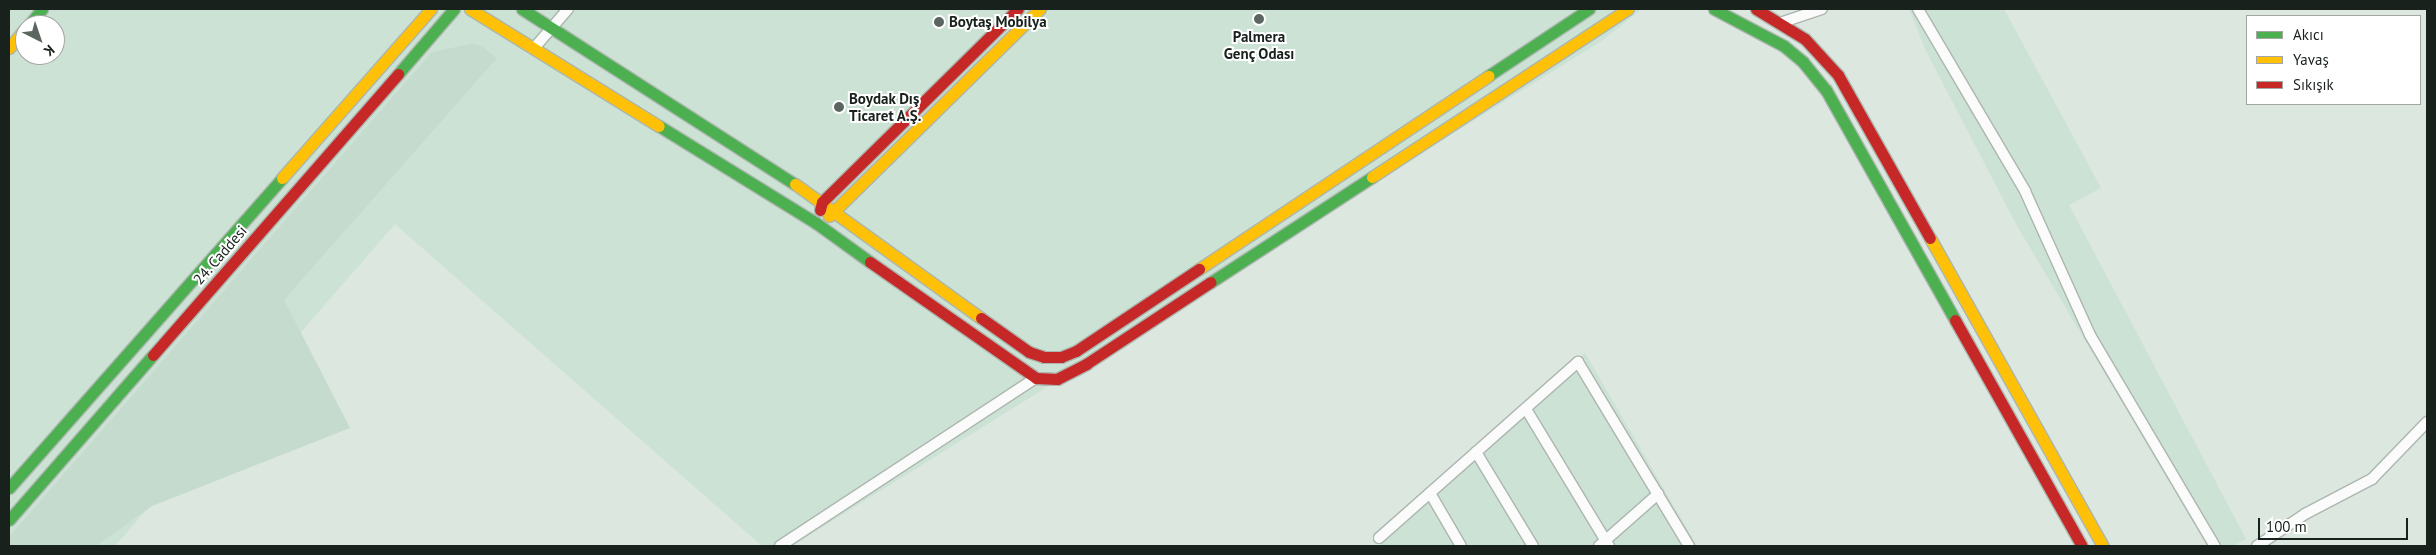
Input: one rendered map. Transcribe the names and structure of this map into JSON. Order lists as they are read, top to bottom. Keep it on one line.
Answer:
{"streets":{"street":["24. Caddesi"]},"places":["Palmera Genç Odası","Boytaş Mobilya","Boydak Dış Ticaret A.Ş."],"legend":["Akıcı","Yavaş","Sıkışık"],"scale_bar":"100 m","north":"bottom right"}
